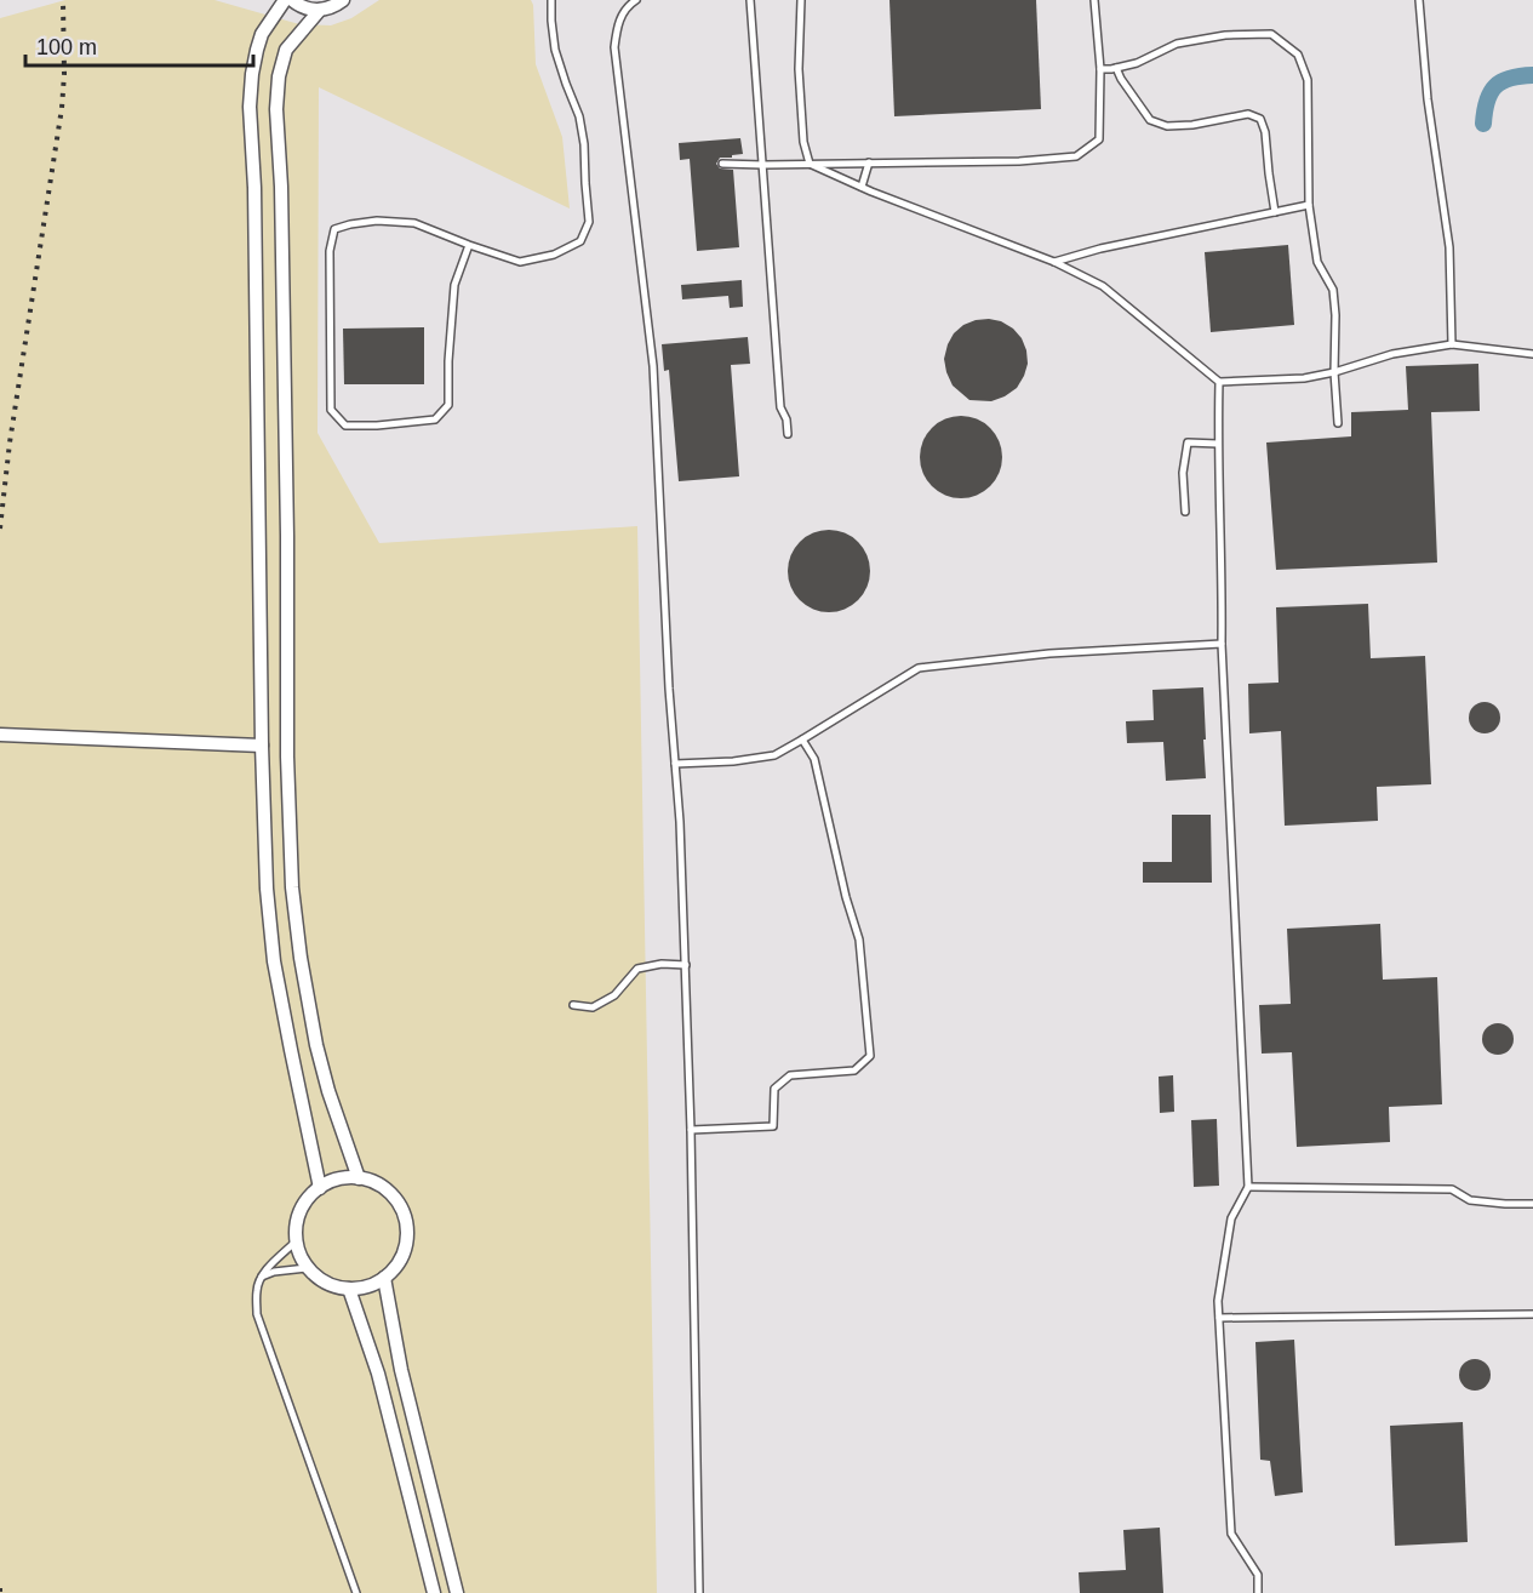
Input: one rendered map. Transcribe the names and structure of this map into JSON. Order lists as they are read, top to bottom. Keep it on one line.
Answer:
{"scale_bar":"100 m"}
